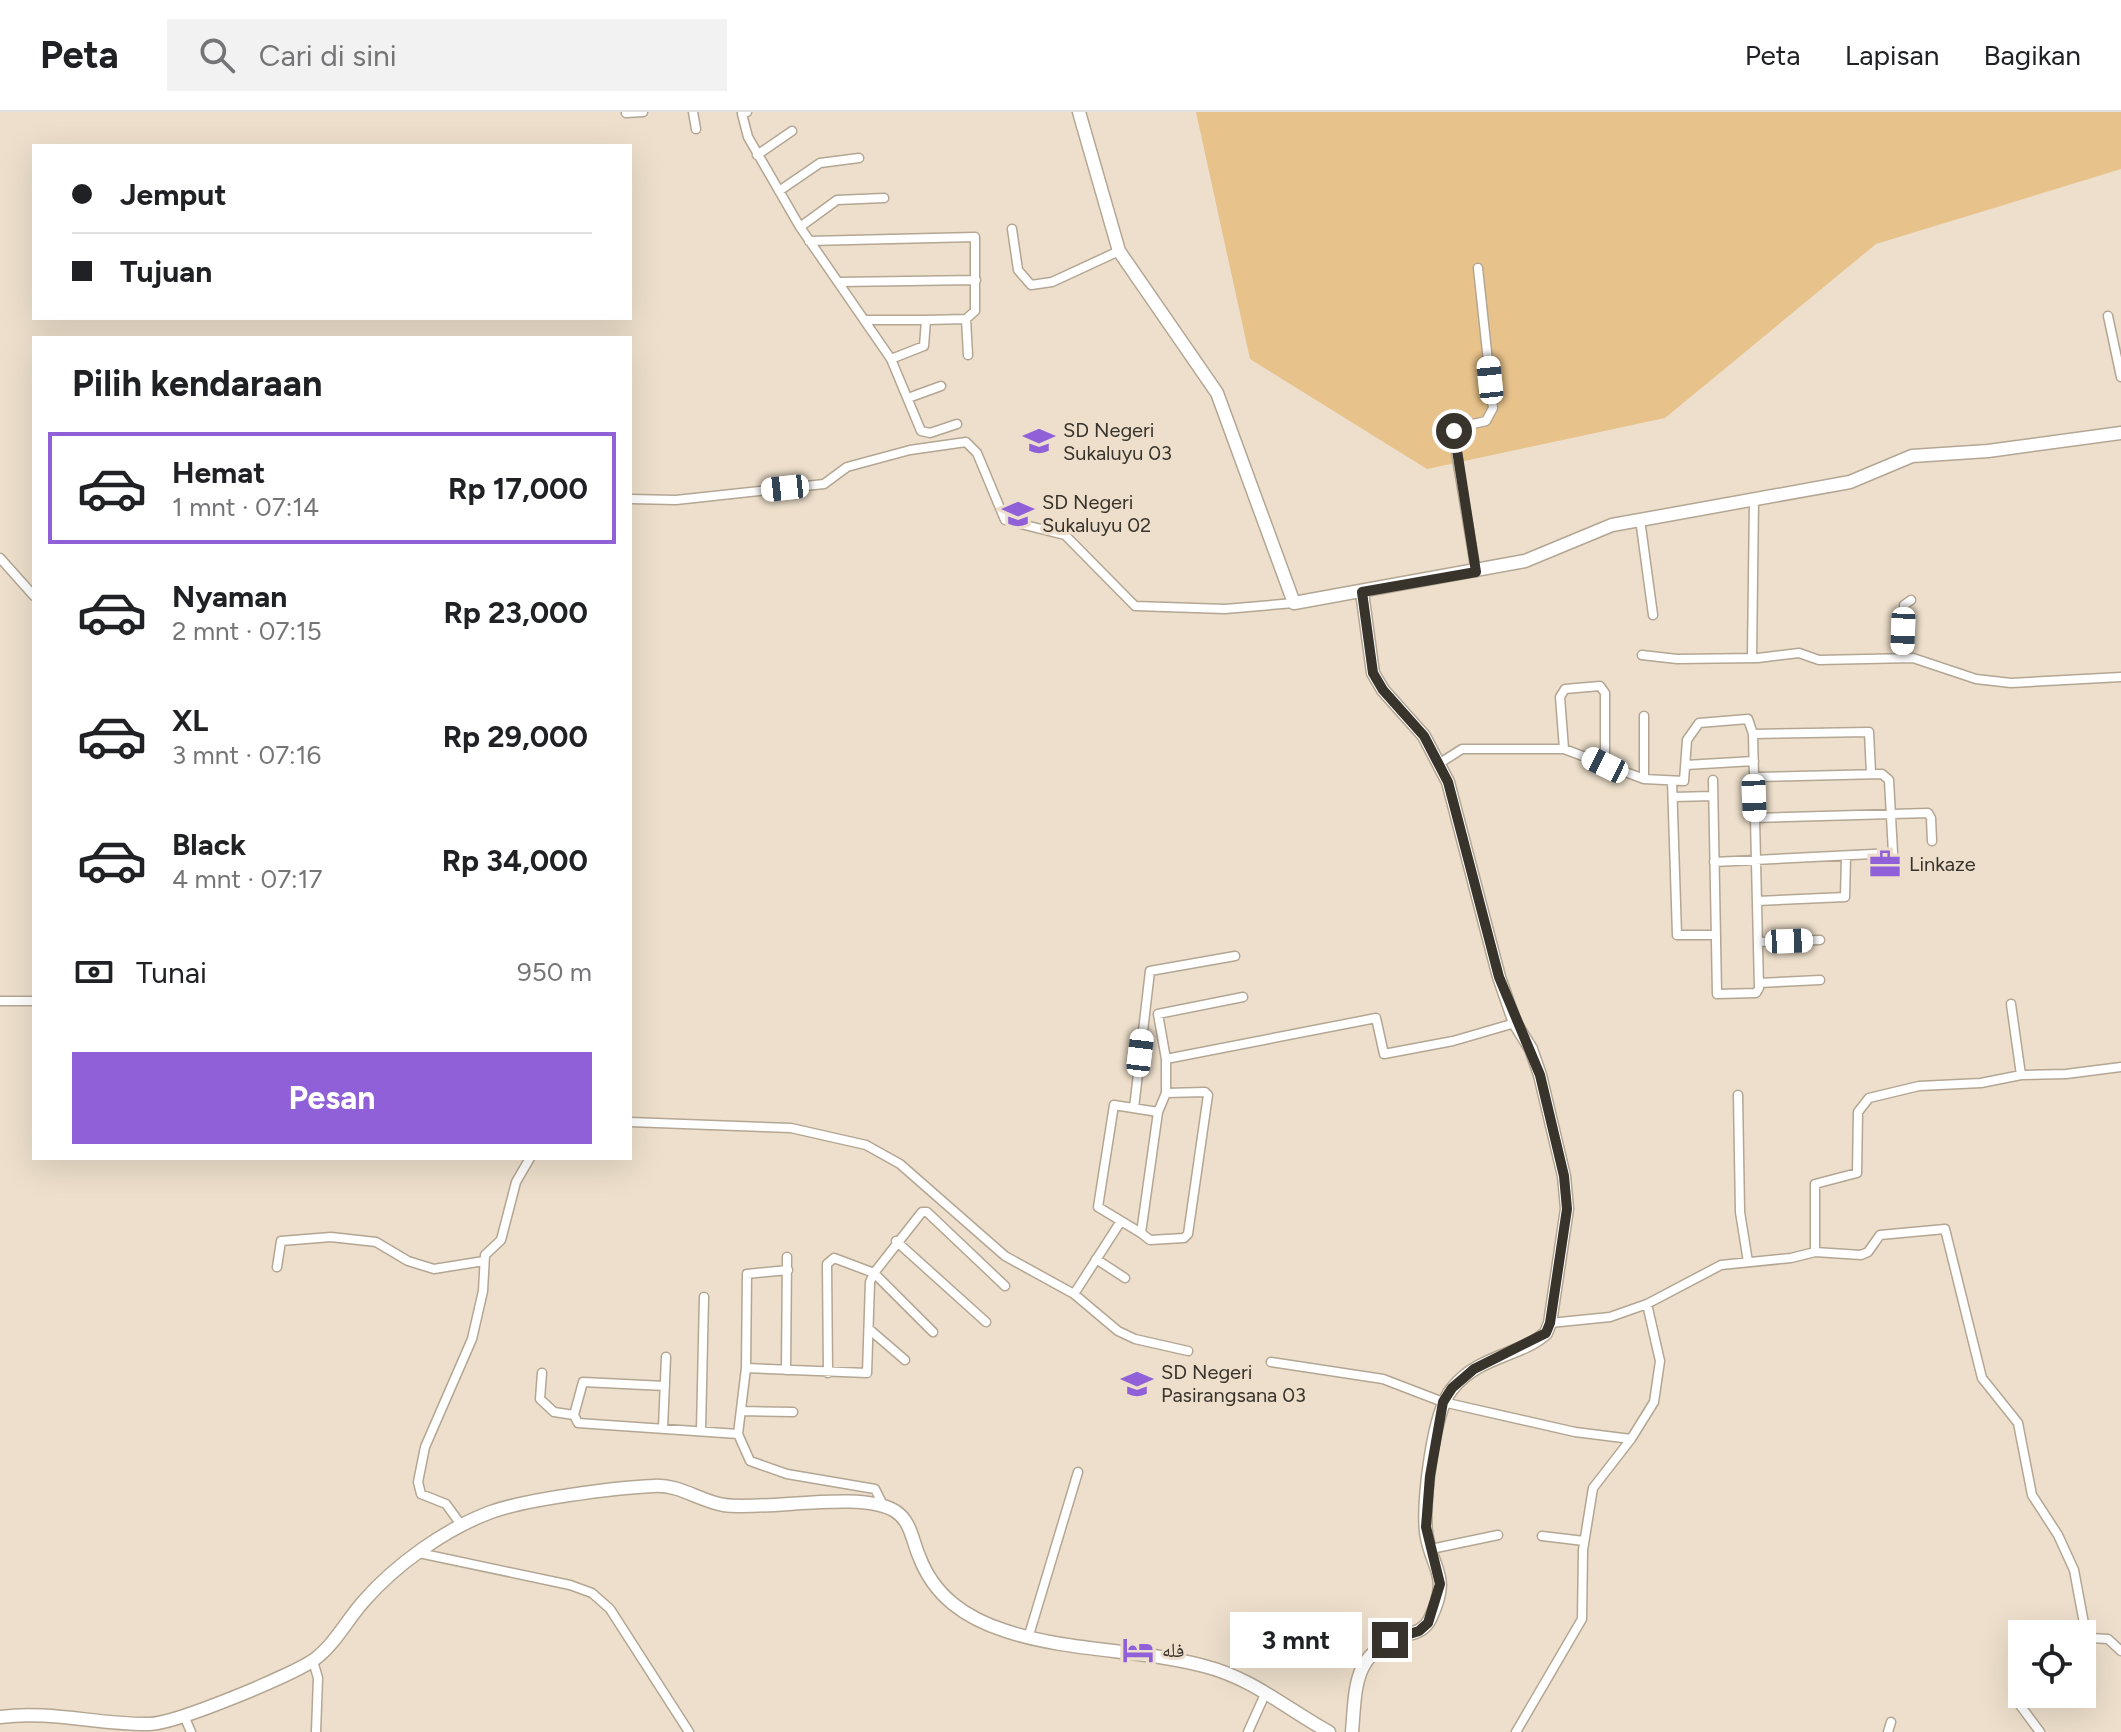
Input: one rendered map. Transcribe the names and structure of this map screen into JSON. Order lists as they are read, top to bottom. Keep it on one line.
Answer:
{"places":{"school or university":["SD Negeri Sukaluyu 03","SD Negeri Sukaluyu 02","SD Negeri Pasirangsana 03"],"office":["Linkaze"],"hotel":["فله"]},"page":{"header":"Peta","search":"Cari di sini","nav":["Peta","Lapisan","Bagikan"],"banner":["Jemput","Tujuan"],"heading":"Pilih kendaraan","list":[{"name":"Hemat","note":"1 mnt · 07:14","value":"Rp 17,000"},{"name":"Nyaman","note":"2 mnt · 07:15","value":"Rp 23,000"},{"name":"XL","note":"3 mnt · 07:16","value":"Rp 29,000"},{"name":"Black","note":"4 mnt · 07:17","value":"Rp 34,000"}],"pay":["Tunai","950 m"],"buttons":"Pesan","bubble":"3 mnt"}}
